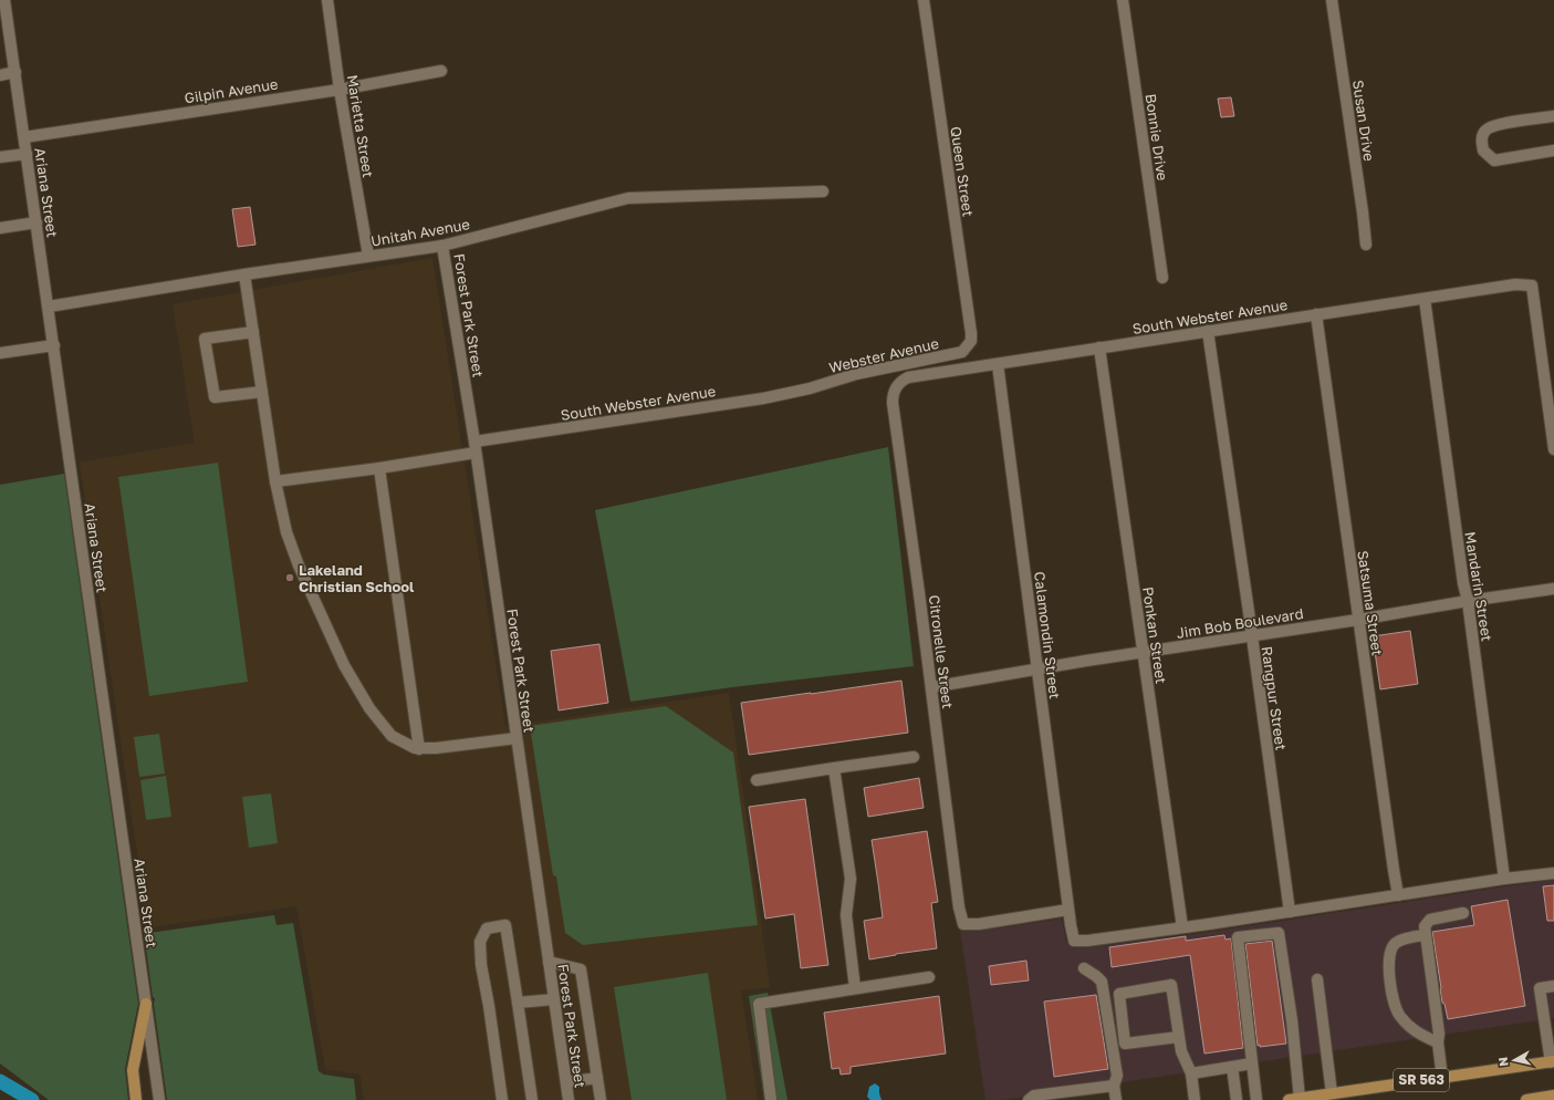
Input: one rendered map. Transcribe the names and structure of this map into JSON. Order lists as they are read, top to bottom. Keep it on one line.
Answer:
{"streets":{"main road":["SR 563"],"street":["Gilpin Avenue","Susan Drive","Marietta Street","Bonnie Drive","Queen Street","Ariana Street","Unitah Avenue","Forest Park Street","South Webster Avenue","Webster Avenue","Mandarin Street","Satsuma Street","Jim Bob Boulevard","Calamondin Street","Ponkan Street","Citronelle Street","Rangpur Street"]},"crossings":[["Gilpin Avenue","Marietta Street"],["Gilpin Avenue","Ariana Street"],["Marietta Street","Unitah Avenue"],["Queen Street","Webster Avenue"],["Ariana Street","Unitah Avenue"],["Unitah Avenue","Forest Park Street"],["Forest Park Street","South Webster Avenue"],["South Webster Avenue","Webster Avenue"],["South Webster Avenue","Mandarin Street"],["South Webster Avenue","Satsuma Street"],["South Webster Avenue","Calamondin Street"],["South Webster Avenue","Ponkan Street"],["South Webster Avenue","Citronelle Street"],["South Webster Avenue","Rangpur Street"],["Mandarin Street","Jim Bob Boulevard"],["Satsuma Street","Jim Bob Boulevard"],["Jim Bob Boulevard","Calamondin Street"],["Jim Bob Boulevard","Ponkan Street"],["Jim Bob Boulevard","Citronelle Street"],["Jim Bob Boulevard","Rangpur Street"],["Calamondin Street","Ponkan Street"],["Calamondin Street","Citronelle Street"]],"places":["Lakeland Christian School"],"north":"left"}
